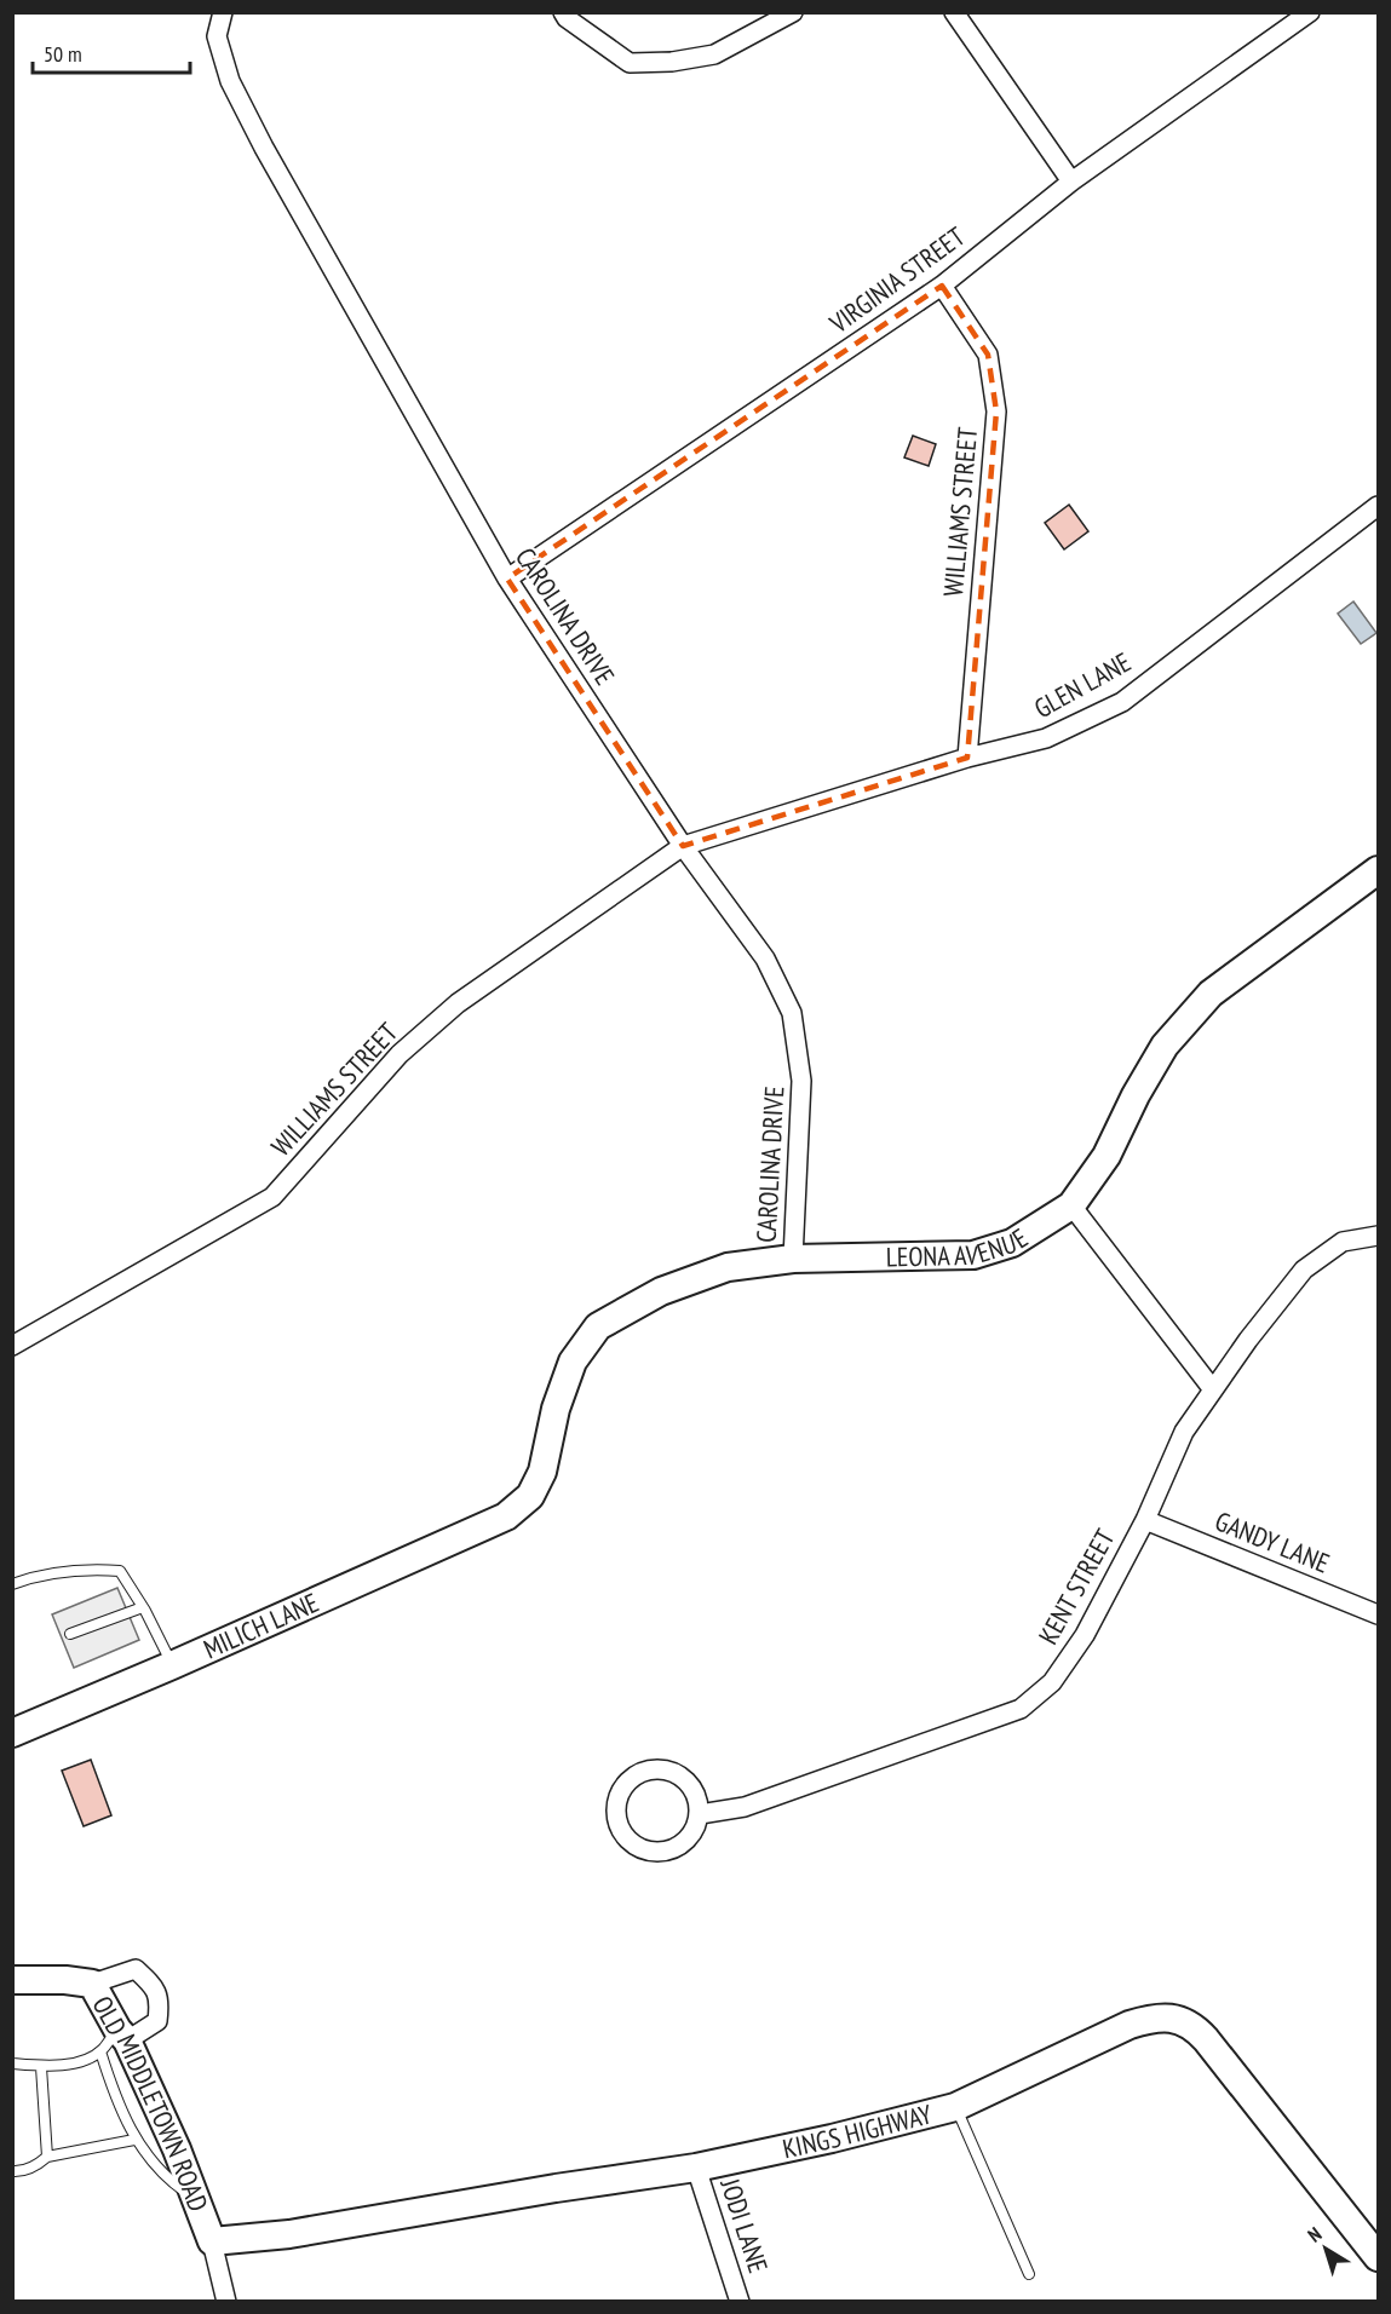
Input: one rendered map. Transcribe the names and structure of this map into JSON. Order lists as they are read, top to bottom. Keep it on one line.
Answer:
{"streets":{"street":["VIRGINIA STREET","WILLIAMS STREET","CAROLINA DRIVE","GLEN LANE","LEONA AVENUE","GANDY LANE","KENT STREET","MILICH LANE","OLD MIDDLETOWN ROAD","KINGS HIGHWAY","JODI LANE"]},"crossings":[["VIRGINIA STREET","WILLIAMS STREET"],["VIRGINIA STREET","CAROLINA DRIVE"],["WILLIAMS STREET","CAROLINA DRIVE"],["WILLIAMS STREET","GLEN LANE"],["CAROLINA DRIVE","GLEN LANE"],["CAROLINA DRIVE","LEONA AVENUE"],["LEONA AVENUE","MILICH LANE"],["GANDY LANE","KENT STREET"],["OLD MIDDLETOWN ROAD","KINGS HIGHWAY"],["KINGS HIGHWAY","JODI LANE"]],"scale_bar":"50 m","north":"top left"}
